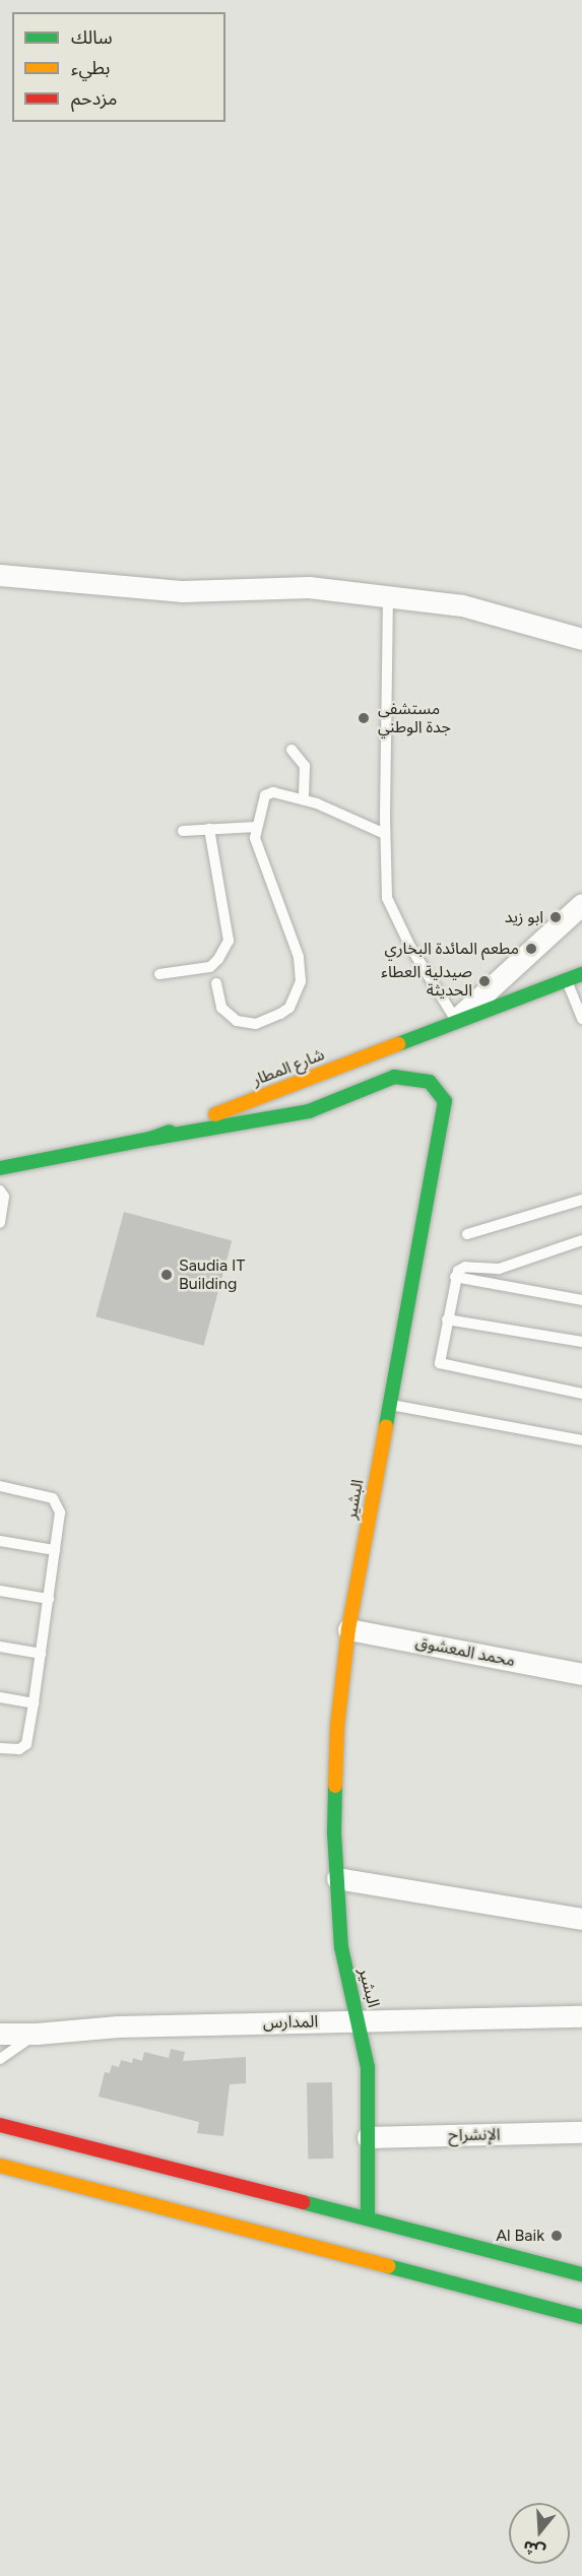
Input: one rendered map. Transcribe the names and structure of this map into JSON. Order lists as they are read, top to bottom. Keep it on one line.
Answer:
{"streets":{"main road":["شارع المطار","البشير"],"street":["محمد المعشوق","المدارس","الإنشراح"]},"crossings":[["شارع المطار","البشير"],["البشير","محمد المعشوق"],["البشير","المدارس"],["البشير","الإنشراح"]],"places":["مستشفى جدة الوطني","ابو زيد","مطعم المائدة البخاري","صيدلية العطاء الحديثة","Saudia IT Building","Al Baik"],"legend":["سالك","بطيء","مزدحم"],"north":"bottom"}
